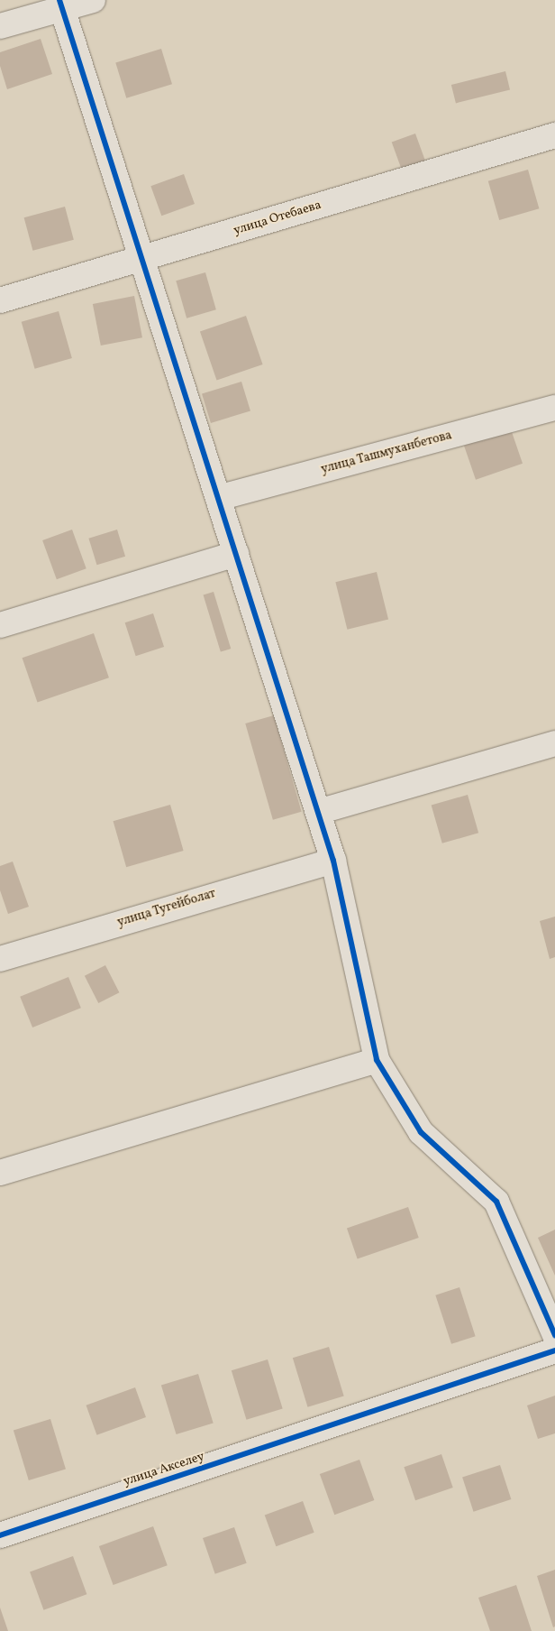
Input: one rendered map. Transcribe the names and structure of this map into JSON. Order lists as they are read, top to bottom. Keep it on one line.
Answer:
{"streets":{"street":["улица Отебаева","улица Ташмуханбетова","улица Тугейболат","улица Акселеу"]}}
